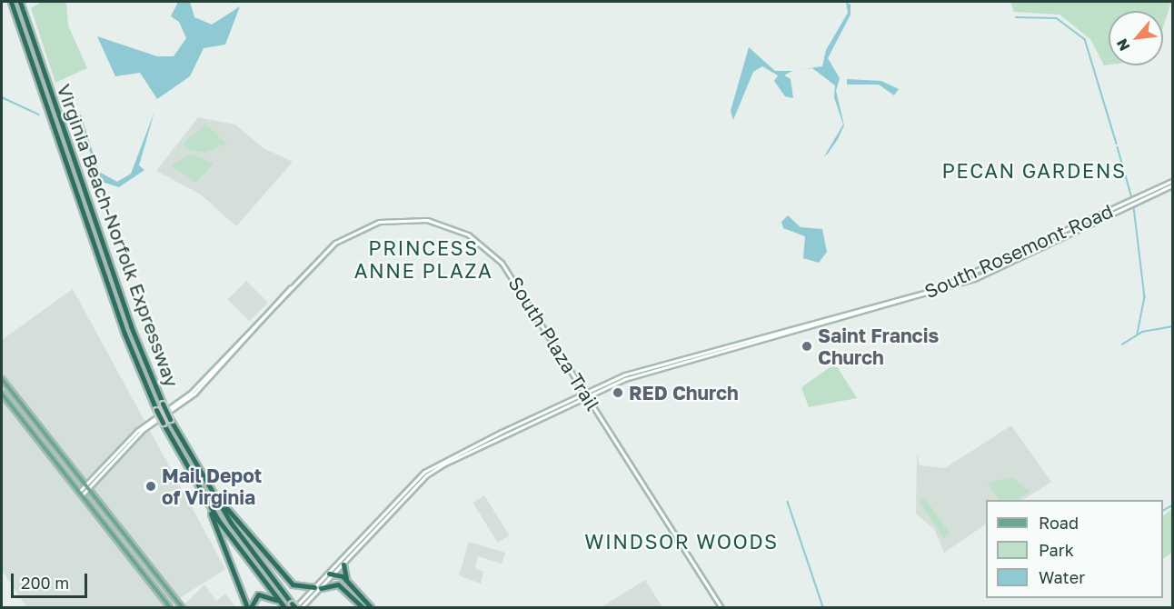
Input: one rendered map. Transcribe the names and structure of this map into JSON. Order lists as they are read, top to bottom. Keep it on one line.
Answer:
{"streets":{"highway":["Virginia Beach-Norfolk Expressway"],"main road":["South Rosemont Road","South Plaza Trail"]},"crossings":[["Virginia Beach-Norfolk Expressway","South Rosemont Road"],["South Rosemont Road","South Plaza Trail"]],"districts":["PECAN GARDENS","PRINCESS ANNE PLAZA","WINDSOR WOODS"],"places":["Saint Francis Church","RED Church","Mail Depot of Virginia"],"legend":["Road","Park","Water"],"scale_bar":"200 m","north":"bottom left"}
